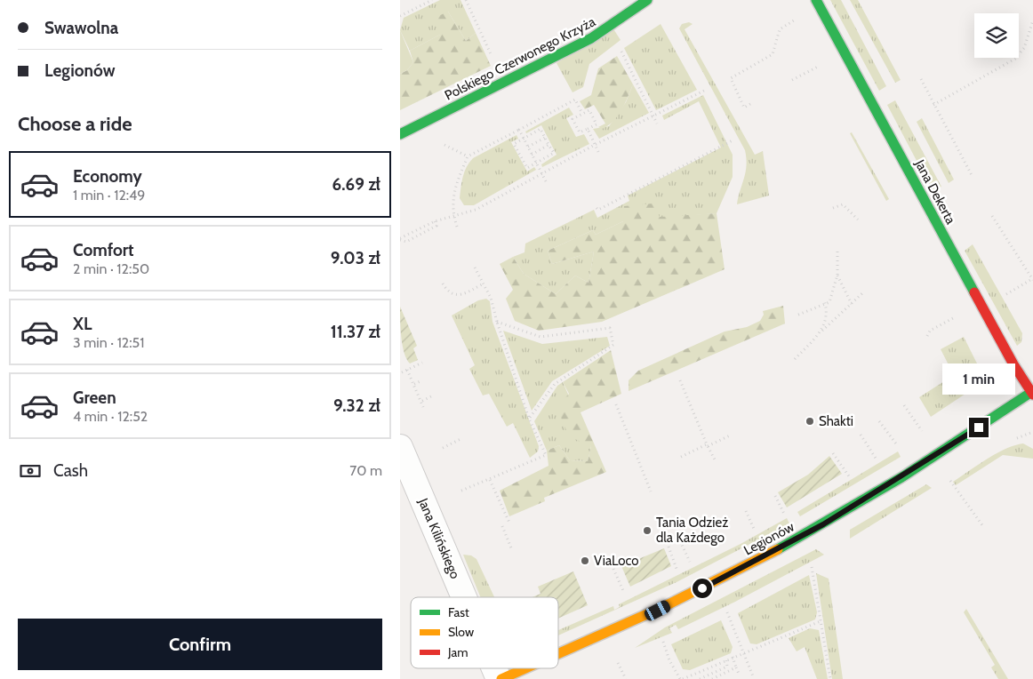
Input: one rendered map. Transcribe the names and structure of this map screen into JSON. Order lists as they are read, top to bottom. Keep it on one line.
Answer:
{"streets":{"street":["Polskiego Czerwonego Krzyża","Jana Dekerta","Jana Kilińskiego","Legionów"]},"crossings":[["Jana Dekerta","Legionów"],["Jana Kilińskiego","Legionów"]],"places":["Shakti","Tania Odzież dla Każdego","ViaLoco"],"legend":["Fast","Slow","Jam"],"page":{"banner":["Swawolna","Legionów"],"heading":"Choose a ride","list":[{"name":"Economy","note":"1 min · 12:49","value":"6.69 zł"},{"name":"Comfort","note":"2 min · 12:50","value":"9.03 zł"},{"name":"XL","note":"3 min · 12:51","value":"11.37 zł"},{"name":"Green","note":"4 min · 12:52","value":"9.32 zł"}],"bubble":"1 min","pay":["Cash","70 m"],"buttons":"Confirm"}}
